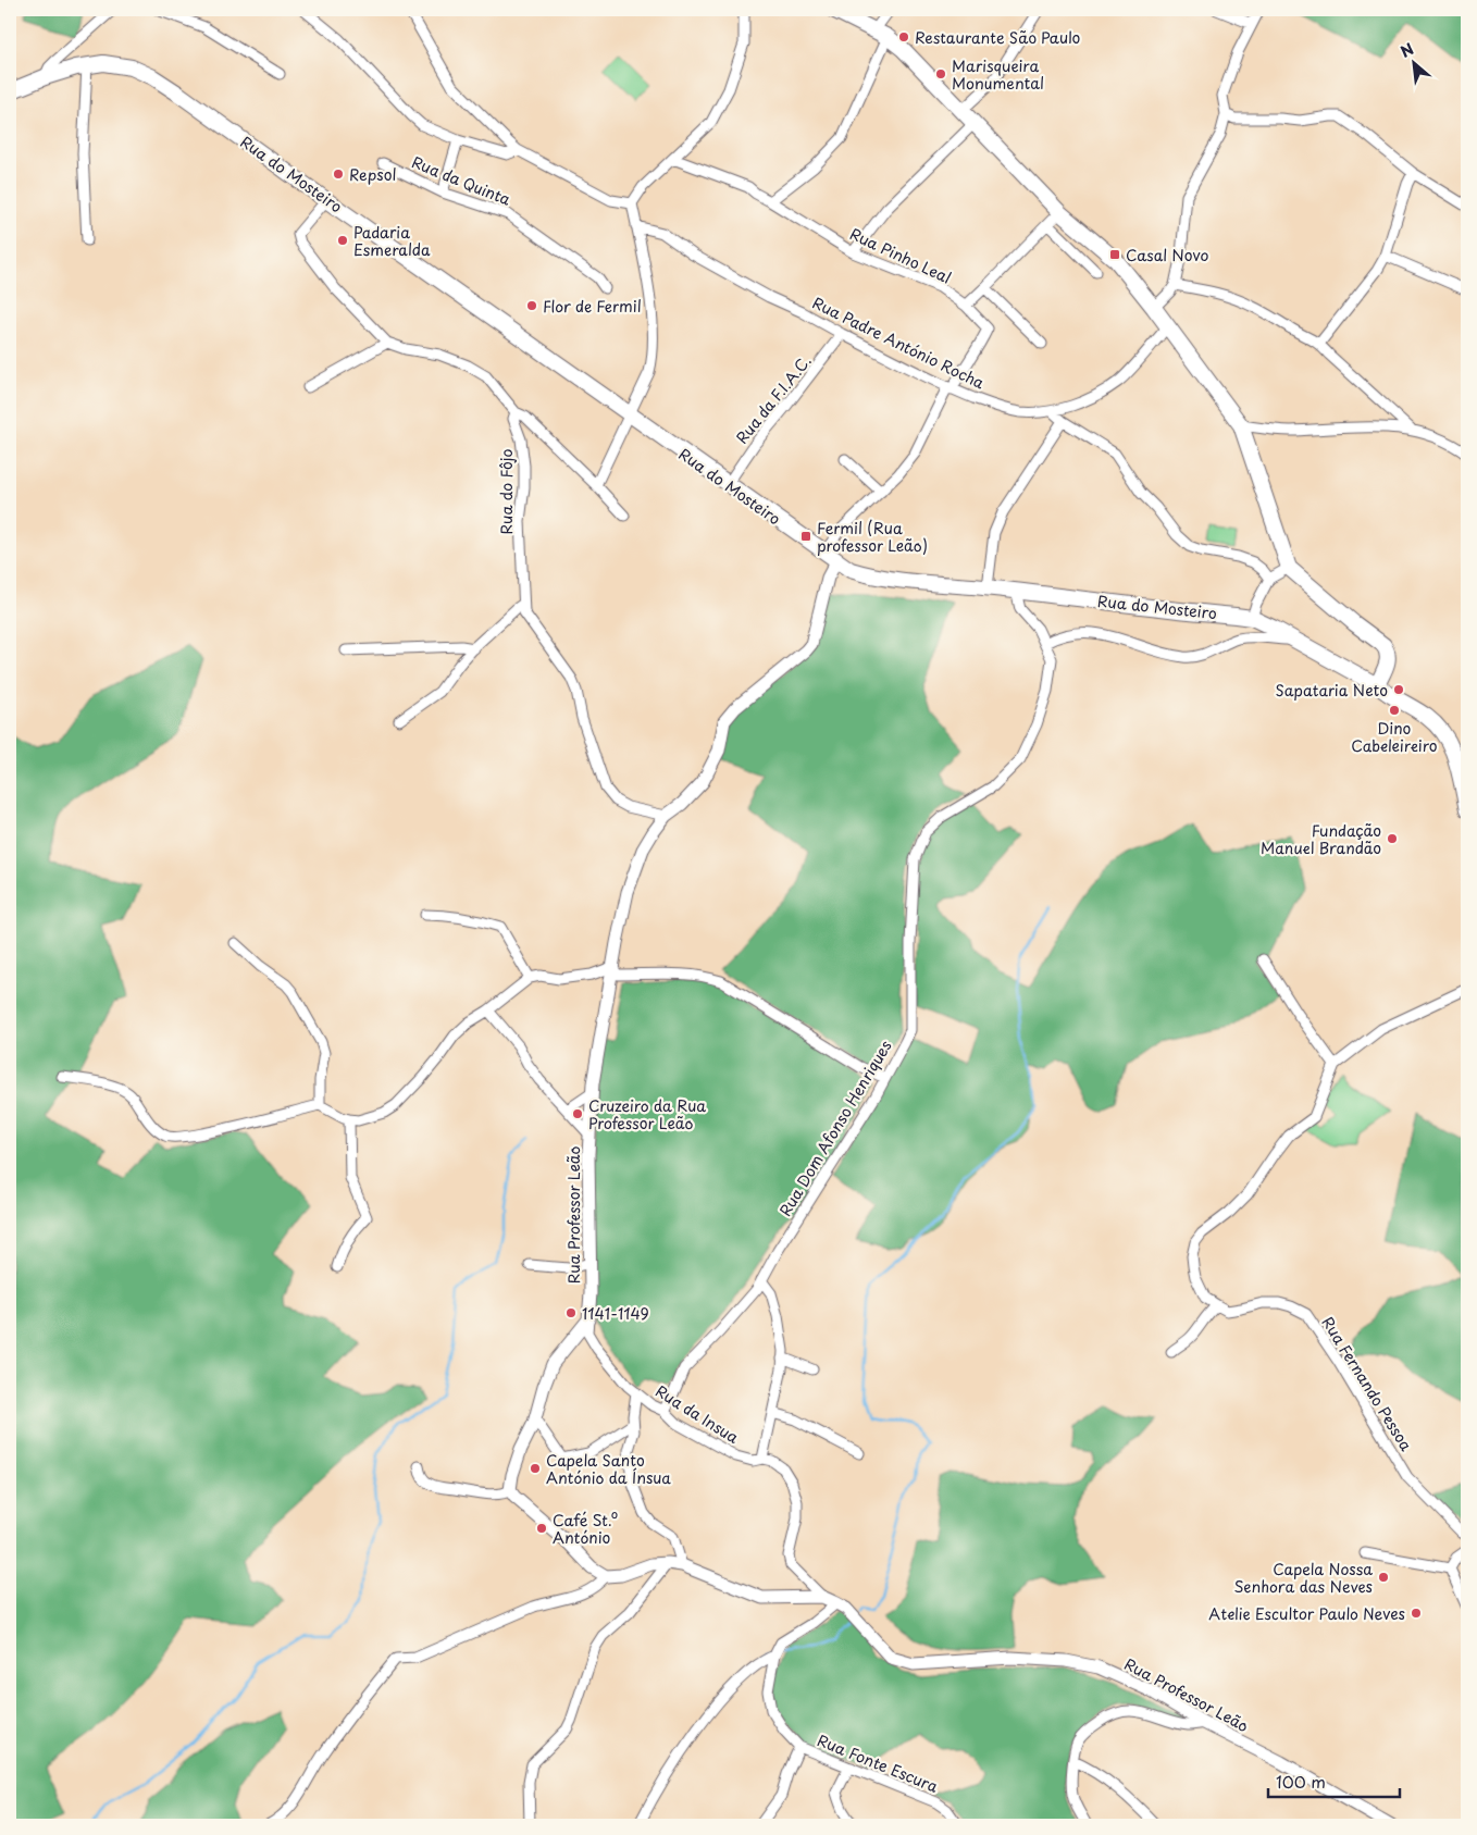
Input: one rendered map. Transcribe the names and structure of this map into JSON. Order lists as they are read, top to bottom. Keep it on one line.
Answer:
{"streets":{"main road":["Rua do Mosteiro"],"street":["Rua da Quinta","Rua Pinho Leal","Rua Padre António Rocha","Rua da F.I.A.C.","Rua do Fôjo","Rua Dom Afonso Henriques","Rua Professor Leão","Rua Fernando Pessoa","Rua da Insua","Rua Fonte Escura"]},"crossings":[["Rua do Mosteiro","Rua da F.I.A.C."],["Rua do Mosteiro","Rua Dom Afonso Henriques"],["Rua do Mosteiro","Rua Professor Leão"],["Rua Pinho Leal","Rua Padre António Rocha"],["Rua Padre António Rocha","Rua da F.I.A.C."],["Rua do Fôjo","Rua Professor Leão"],["Rua Dom Afonso Henriques","Rua da Insua"],["Rua Professor Leão","Rua da Insua"]],"places":{"other":["Restaurante São Paulo","Marisqueira Monumental","Repsol","Padaria Esmeralda","Flor de Fermil","Sapataria Neto","Dino Cabeleireiro","Fundação Manuel Brandão","Cruzeiro da Rua Professor Leão","1141-1149","Capela Santo António da Ínsua","Café St.º António","Capela Nossa Senhora das Neves","Atelie Escultor Paulo Neves"],"transit":["Casal Novo","Fermil (Rua professor Leão)"]},"scale_bar":"100 m","north":"top left"}
